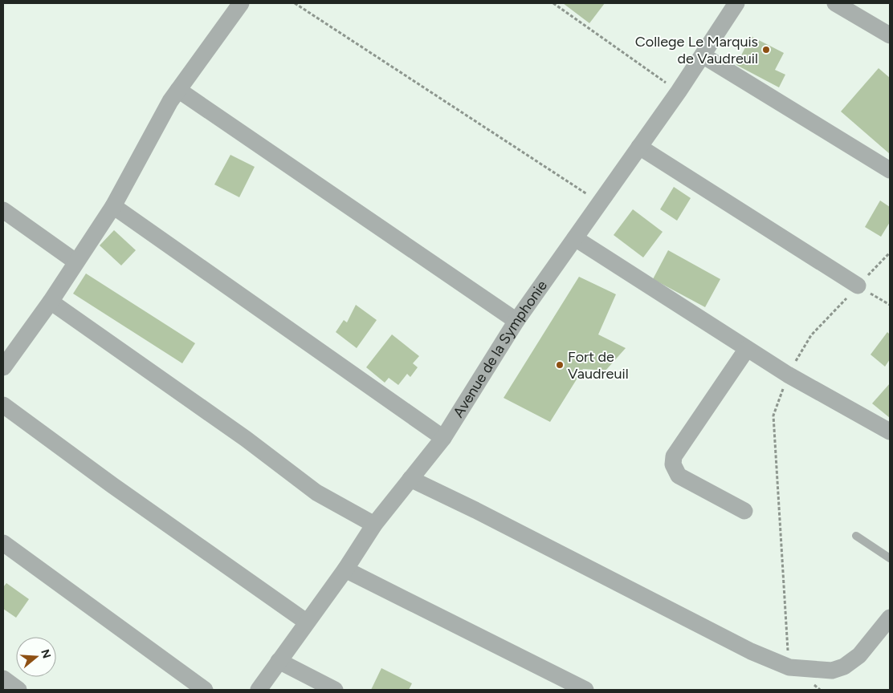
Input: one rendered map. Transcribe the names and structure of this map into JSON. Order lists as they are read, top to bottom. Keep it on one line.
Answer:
{"streets":{"street":["Avenue de la Symphonie"]},"places":["College Le Marquis de Vaudreuil","Fort de Vaudreuil"],"north":"right"}
